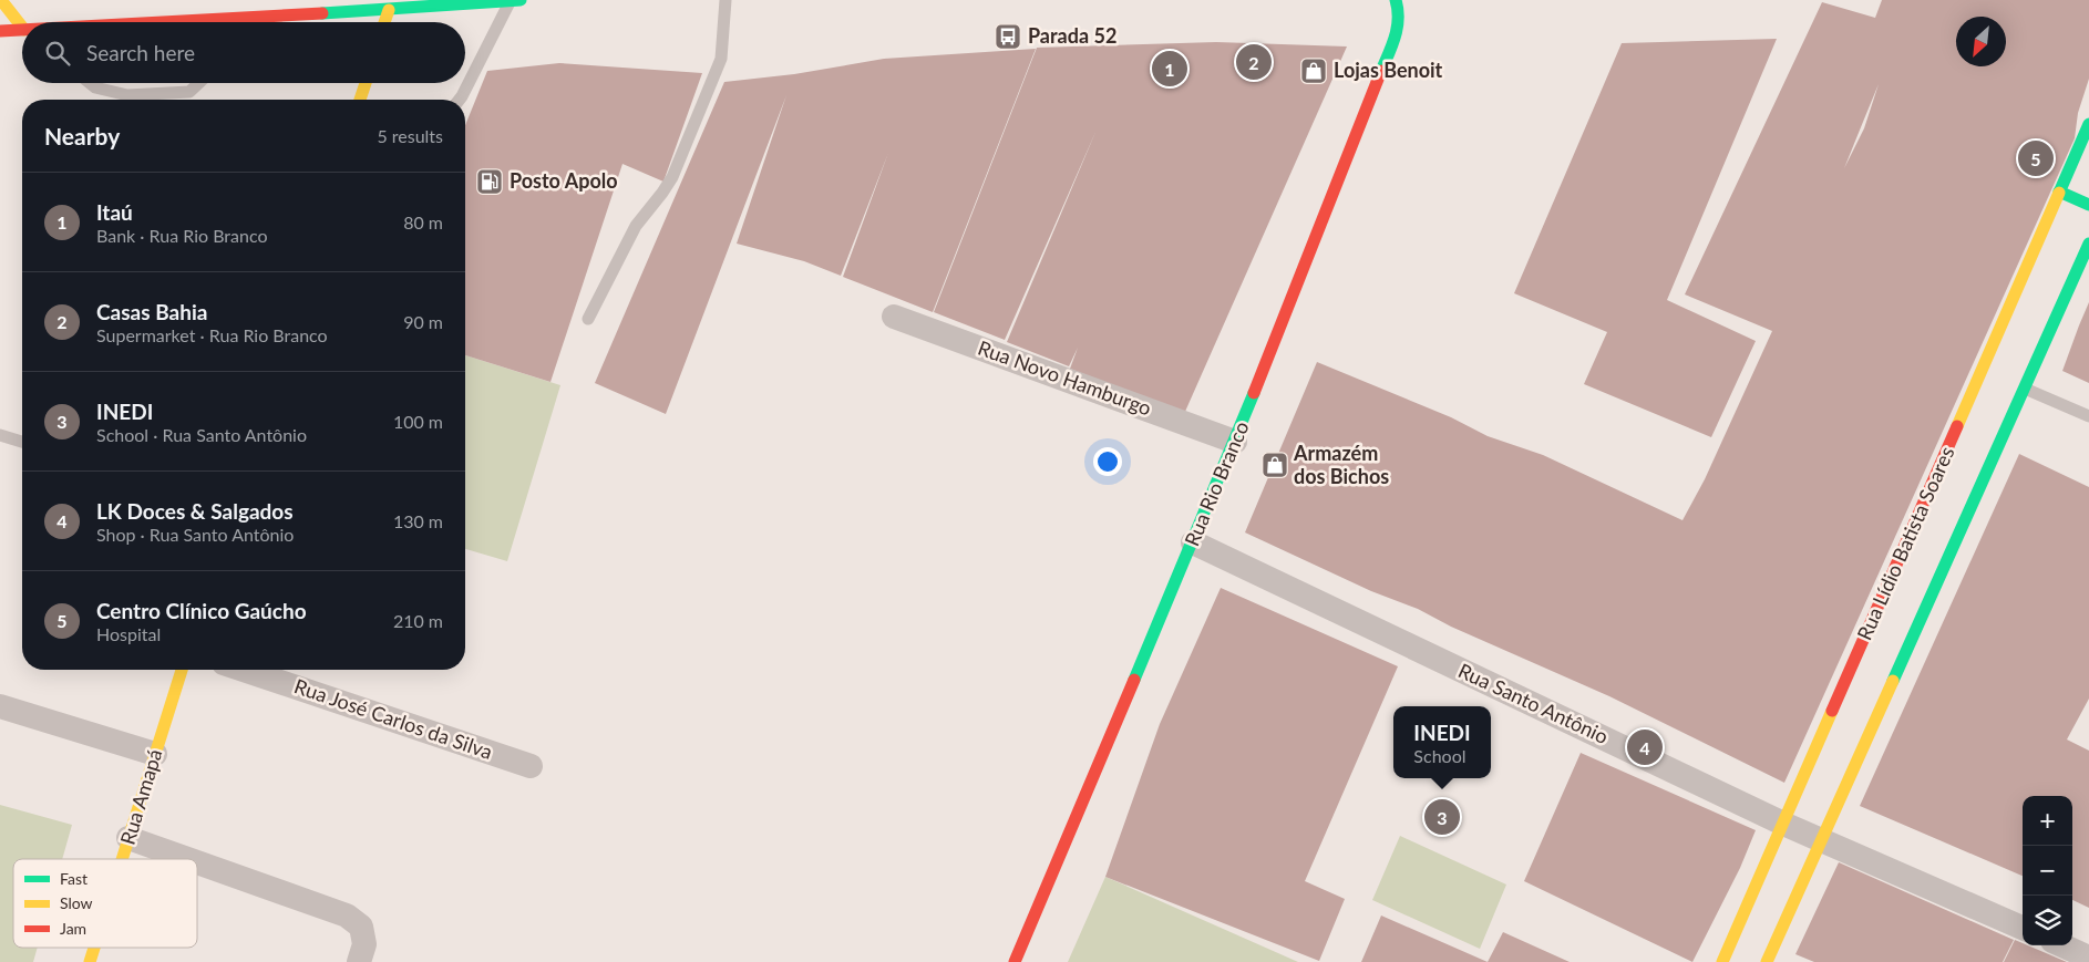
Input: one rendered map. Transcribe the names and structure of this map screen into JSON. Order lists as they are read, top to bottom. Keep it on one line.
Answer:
{"streets":{"main road":["Rua Rio Branco","Rua Lídio Batista Soares","Rua Amapá"],"street":["Rua Novo Hamburgo","Rua Santo Antônio","Rua José Carlos da Silva"]},"crossings":[["Rua Novo Hamburgo","Rua Rio Branco"],["Rua Rio Branco","Rua Santo Antônio"],["Rua Lídio Batista Soares","Rua Santo Antônio"]],"places":{"bus stop":["Parada 52"],"shop":["Lojas Benoit","Armazém dos Bichos"],"fuel station":["Posto Apolo"]},"legend":["Fast","Slow","Jam"],"north":"bottom left","page":{"search":"Search here","pins":["2","1","5","4","3"],"heading":["Nearby","5 results"],"list":[{"mark":"1","name":"Itaú","note":"Bank · Rua Rio Branco","value":"80 m"},{"mark":"2","name":"Casas Bahia","note":"Supermarket · Rua Rio Branco","value":"90 m"},{"mark":"3","name":"INEDI","note":"School · Rua Santo Antônio","value":"100 m"},{"mark":"4","name":"LK Doces & Salgados","note":"Shop · Rua Santo Antônio","value":"130 m"},{"mark":"5","name":"Centro Clínico Gaúcho","note":"Hospital","value":"210 m"}],"popup":["INEDI","School"],"map_buttons":["+","−"]}}
